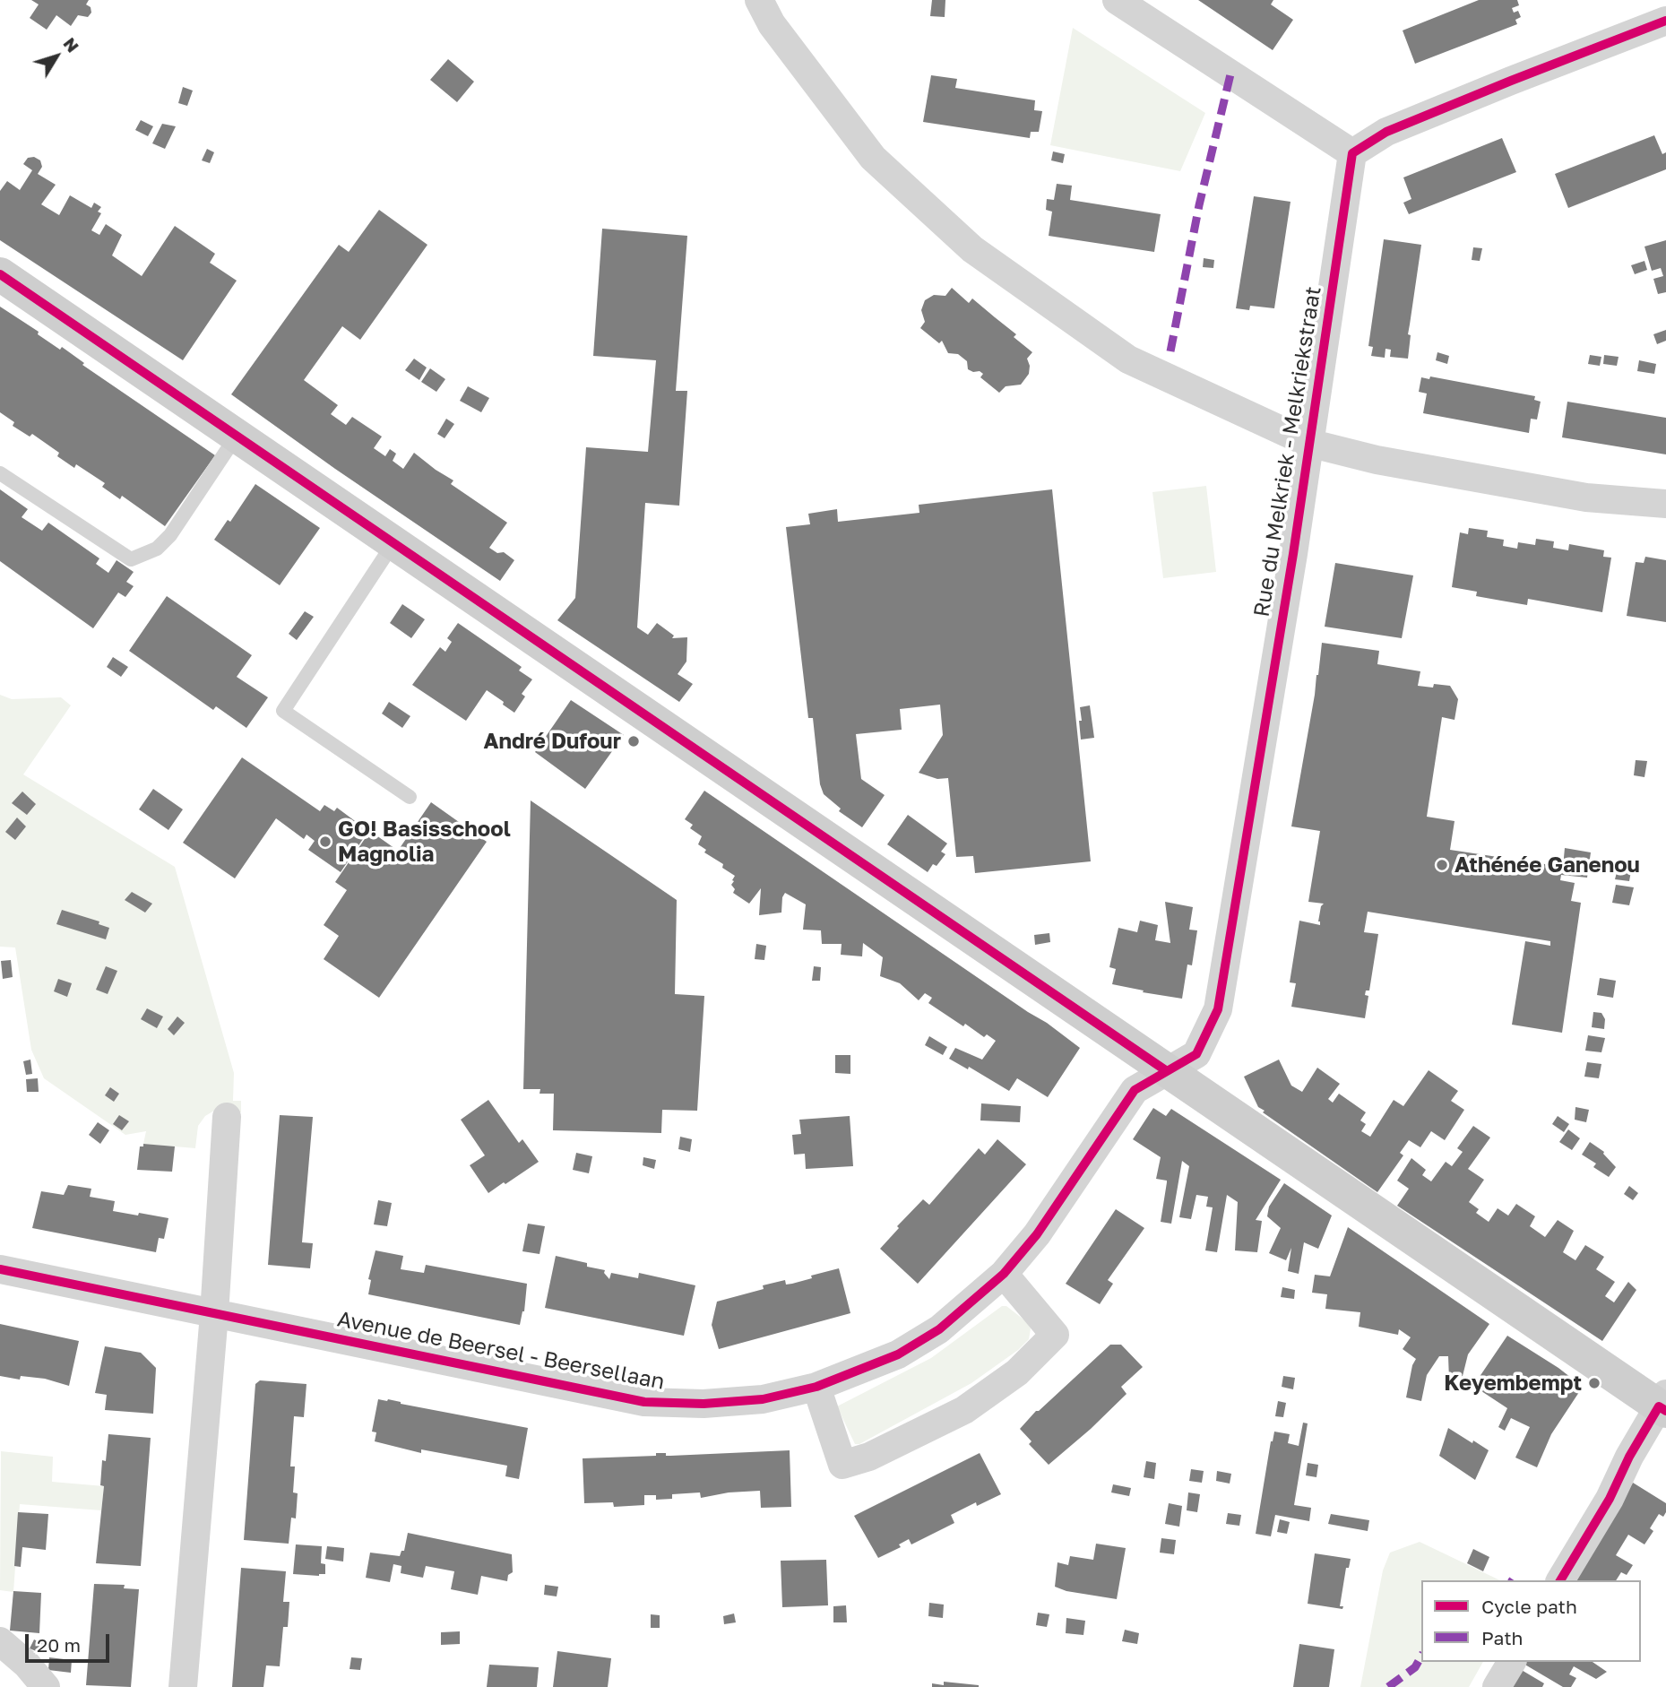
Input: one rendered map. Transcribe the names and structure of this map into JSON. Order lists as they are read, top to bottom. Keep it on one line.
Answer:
{"streets":{"street":["Rue du Melkriek - Melkriekstraat","Avenue de Beersel - Beersellaan"]},"crossings":[["Rue du Melkriek - Melkriekstraat","Avenue de Beersel - Beersellaan"]],"places":["André Dufour","GO! Basisschool Magnolia","Athénée Ganenou","Keyembempt"],"legend":["Cycle path","Path"],"scale_bar":"20 m","north":"top right"}
